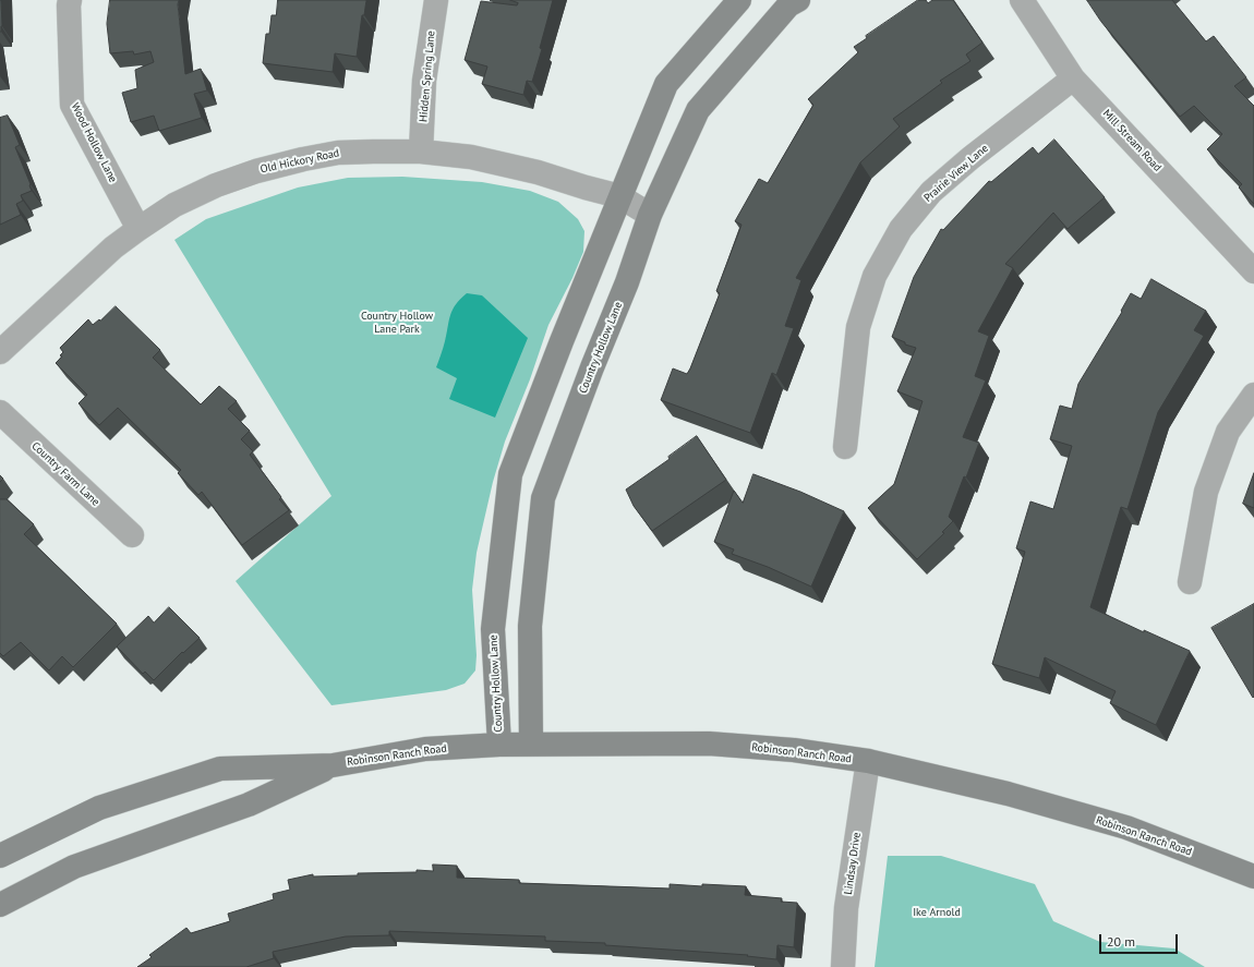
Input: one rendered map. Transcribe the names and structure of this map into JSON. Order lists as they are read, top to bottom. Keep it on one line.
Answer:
{"streets":{"street":["Hidden Spring Lane","Mill Stream Road","Wood Hollow Lane","Old Hickory Road","Prairie View Lane","Country Hollow Lane","Country Farm Lane","Robinson Ranch Road","Lindsay Drive"]},"crossings":[["Hidden Spring Lane","Old Hickory Road"],["Mill Stream Road","Prairie View Lane"],["Wood Hollow Lane","Old Hickory Road"],["Old Hickory Road","Country Hollow Lane"],["Country Hollow Lane","Robinson Ranch Road"],["Robinson Ranch Road","Lindsay Drive"]],"parks":["Country Hollow Lane Park","Ike Arnold"],"scale_bar":"20 m"}
